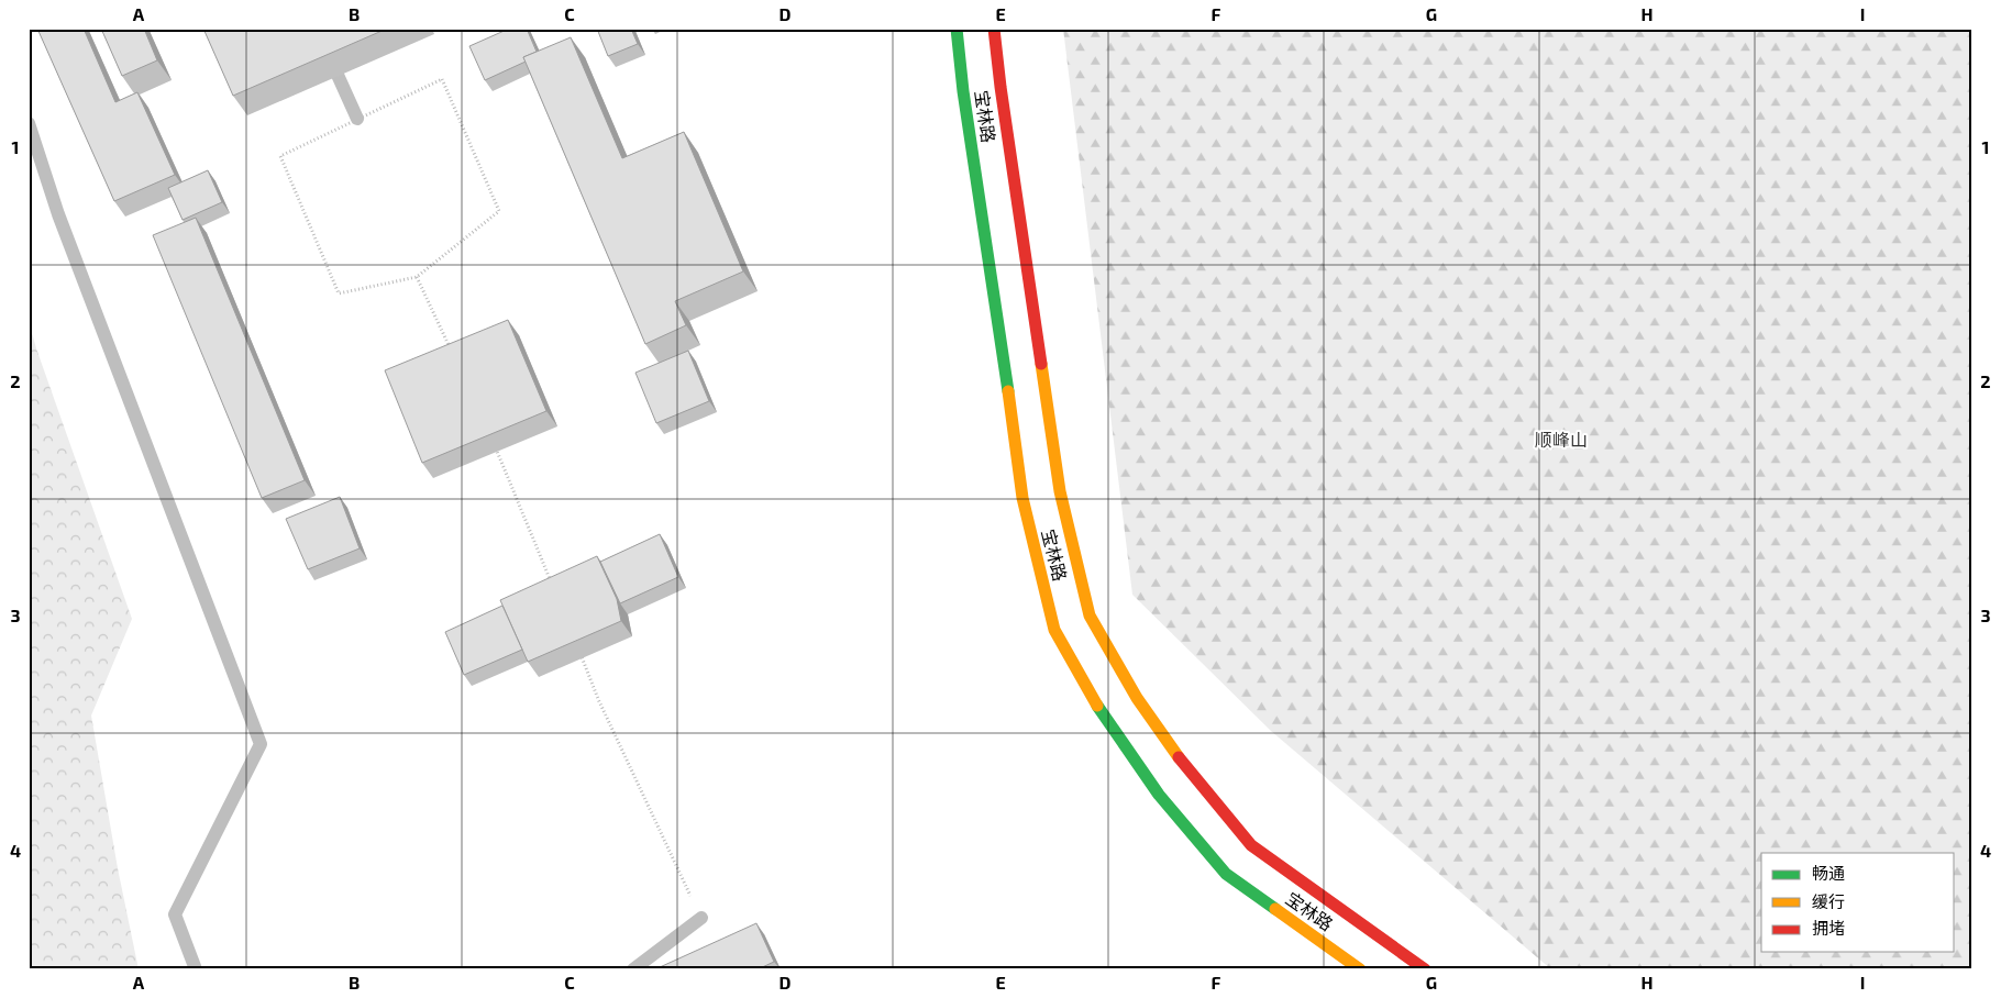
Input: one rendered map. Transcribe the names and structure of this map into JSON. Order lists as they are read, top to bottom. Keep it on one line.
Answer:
{"streets":{"main road":["宝林路"]},"parks":["顺峰山"],"legend":["畅通","缓行","拥堵"],"grid":{"columns":["A","B","C","D","E","F","G","H","I"],"rows":["1","2","3","4"]}}
